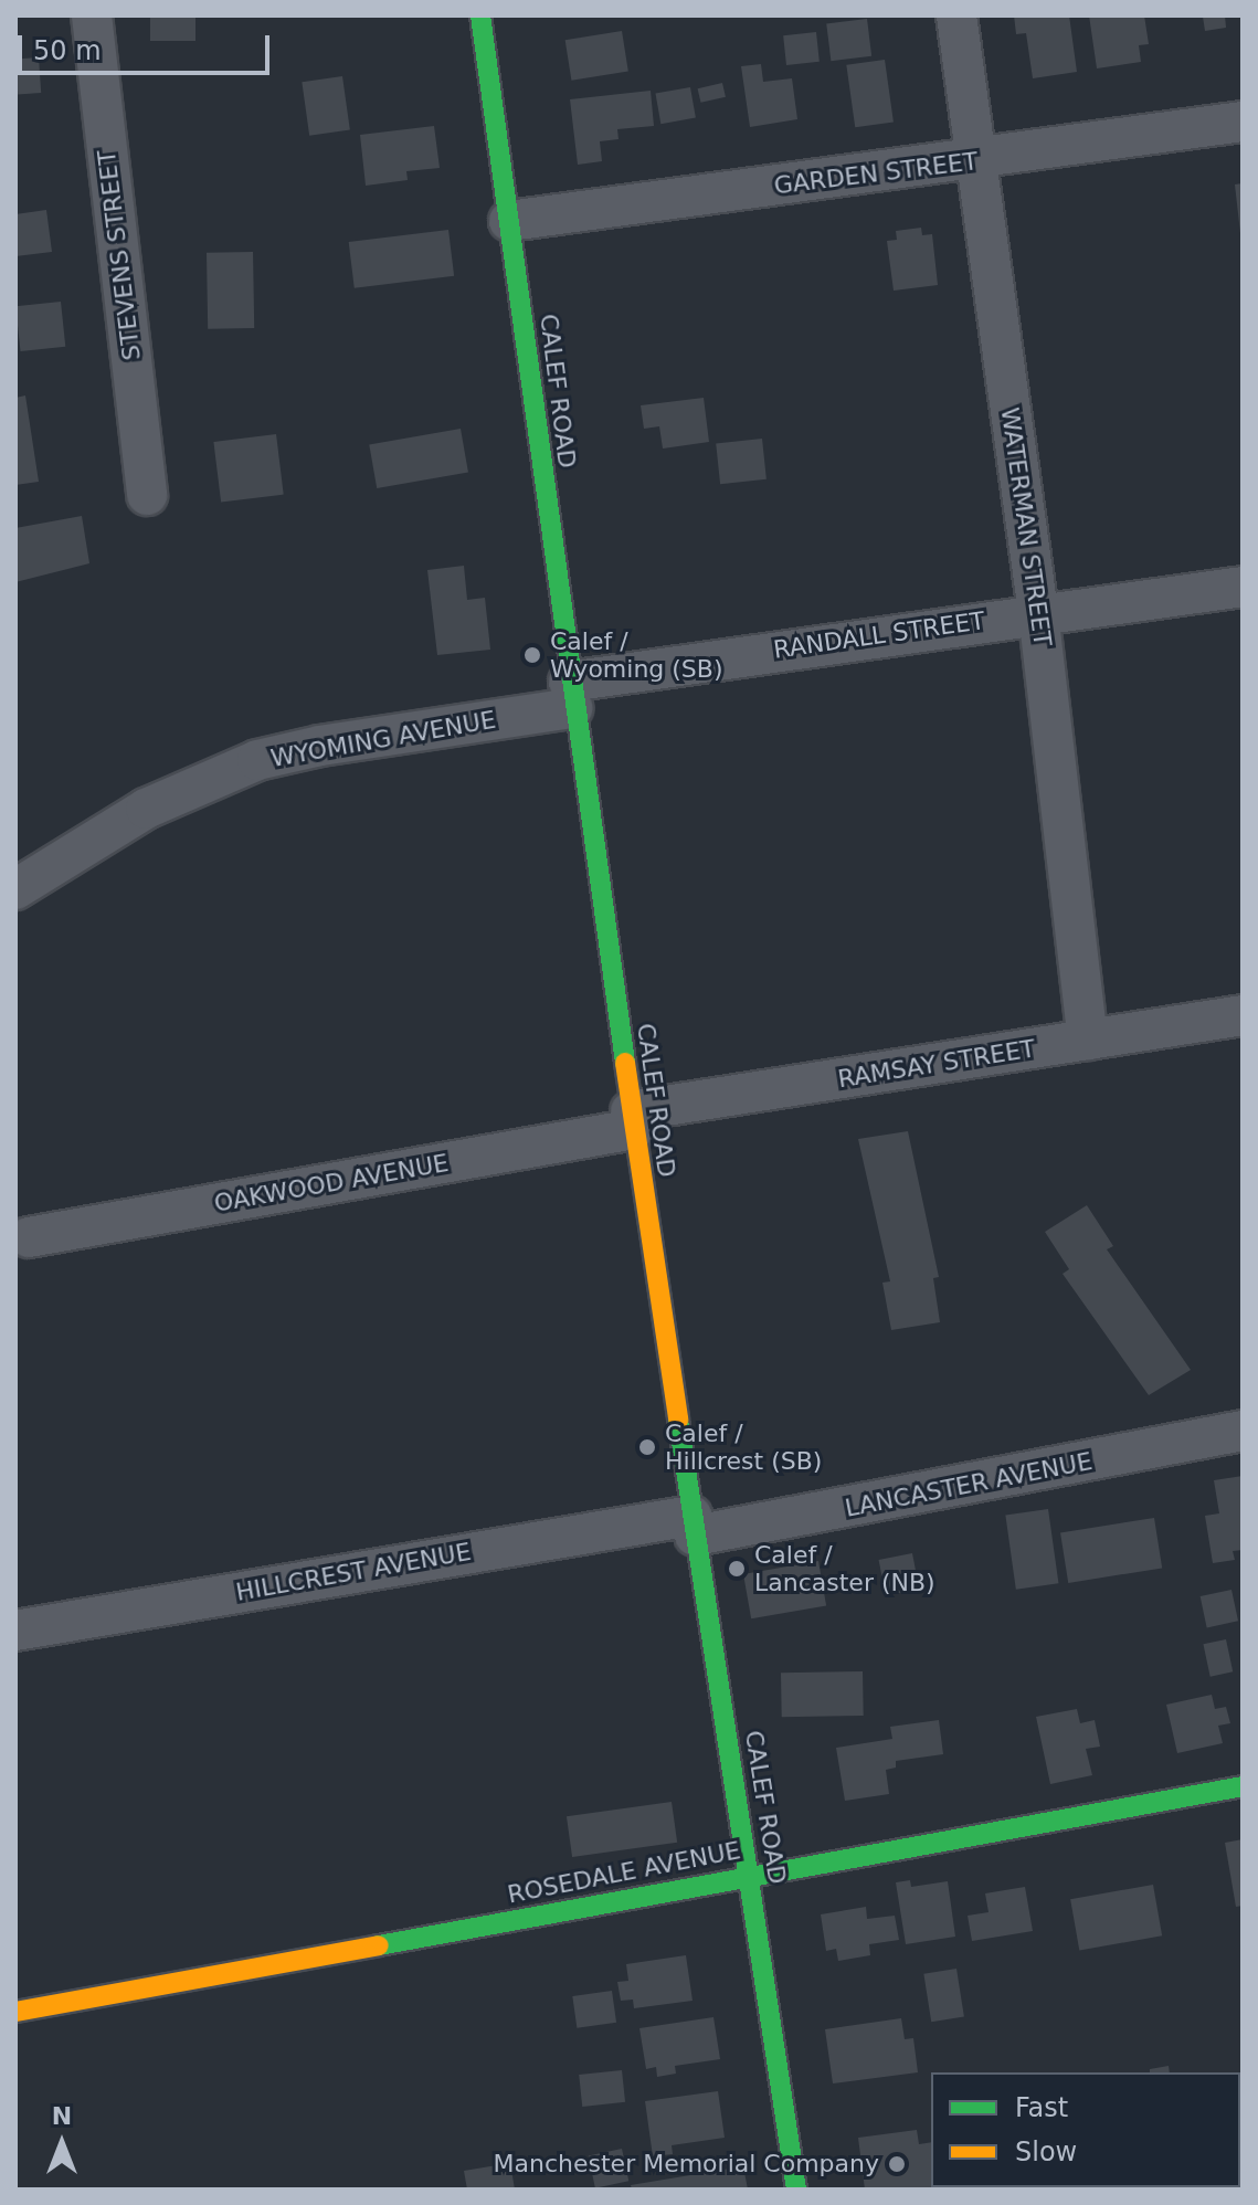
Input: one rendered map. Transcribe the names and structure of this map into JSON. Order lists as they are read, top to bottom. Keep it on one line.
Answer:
{"streets":{"main road":["CALEF ROAD","ROSEDALE AVENUE"],"street":["GARDEN STREET","STEVENS STREET","WATERMAN STREET","RANDALL STREET","WYOMING AVENUE","RAMSAY STREET","OAKWOOD AVENUE","LANCASTER AVENUE","HILLCREST AVENUE"]},"crossings":[["GARDEN STREET","CALEF ROAD"],["GARDEN STREET","WATERMAN STREET"],["CALEF ROAD","RANDALL STREET"],["CALEF ROAD","WYOMING AVENUE"],["CALEF ROAD","RAMSAY STREET"],["CALEF ROAD","OAKWOOD AVENUE"],["CALEF ROAD","LANCASTER AVENUE"],["CALEF ROAD","HILLCREST AVENUE"],["CALEF ROAD","ROSEDALE AVENUE"],["WATERMAN STREET","RANDALL STREET"],["WATERMAN STREET","RAMSAY STREET"],["RANDALL STREET","WYOMING AVENUE"],["RAMSAY STREET","OAKWOOD AVENUE"],["LANCASTER AVENUE","HILLCREST AVENUE"]],"places":["Calef / Wyoming (SB)","Calef / Hillcrest (SB)","Calef / Lancaster (NB)","Manchester Memorial Company"],"legend":["Fast","Slow"],"scale_bar":"50 m","north":"top"}
